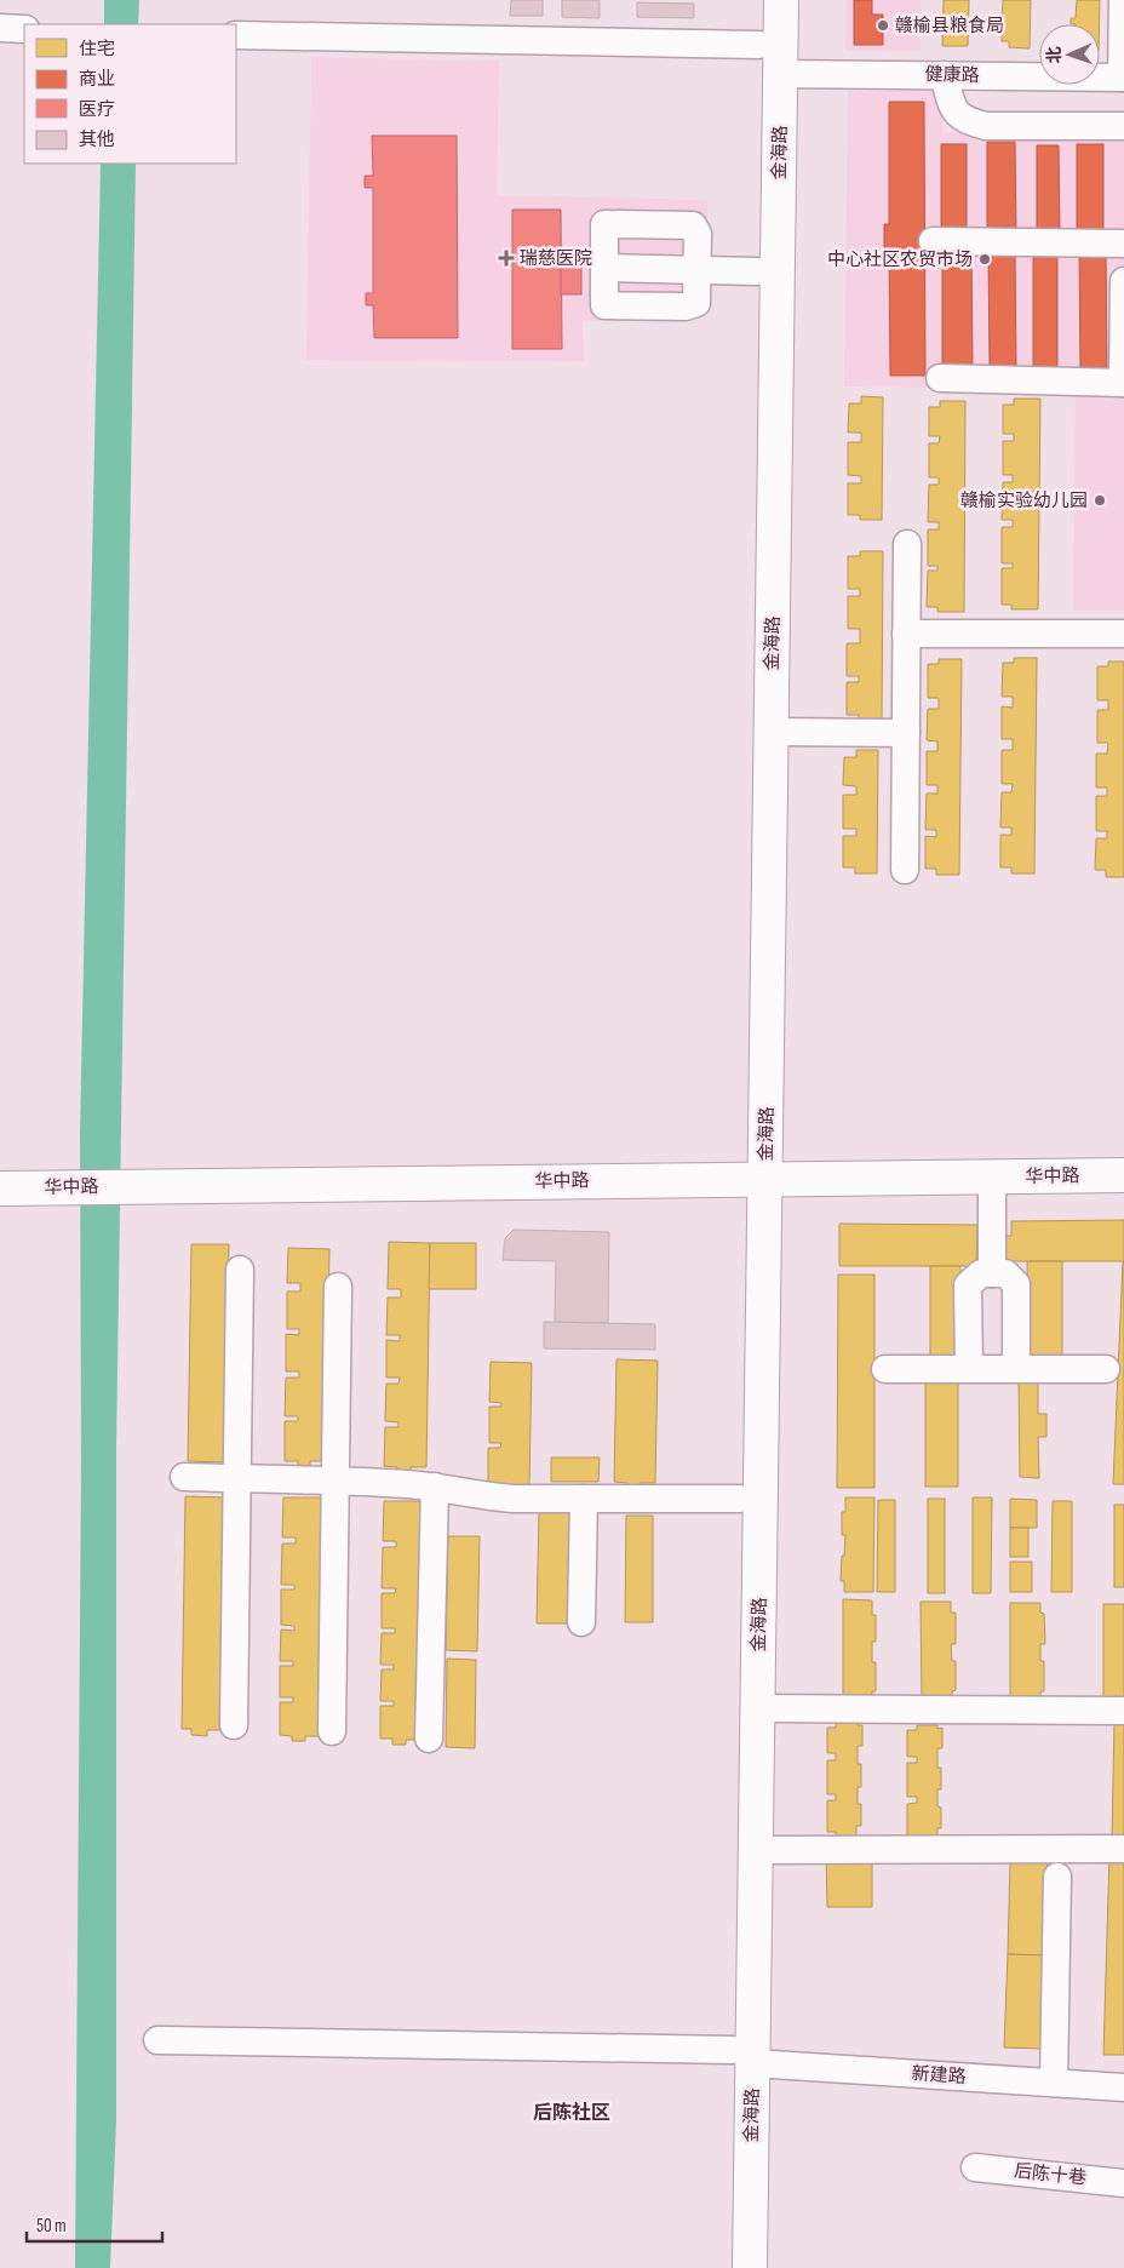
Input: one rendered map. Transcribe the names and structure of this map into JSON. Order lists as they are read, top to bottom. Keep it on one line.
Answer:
{"streets":{"main road":["金海路","华中路"],"street":["健康路","新建路","后陈十巷"]},"crossings":[["健康路","金海路"],["金海路","华中路"],["金海路","新建路"]],"districts":["后陈社区"],"places":{"other":["赣榆县粮食局","中心社区农贸市场","赣榆实验幼儿园"],"health":["瑞慈医院"]},"legend":["住宅","商业","医疗","其他"],"scale_bar":"50 m","north":"left"}
